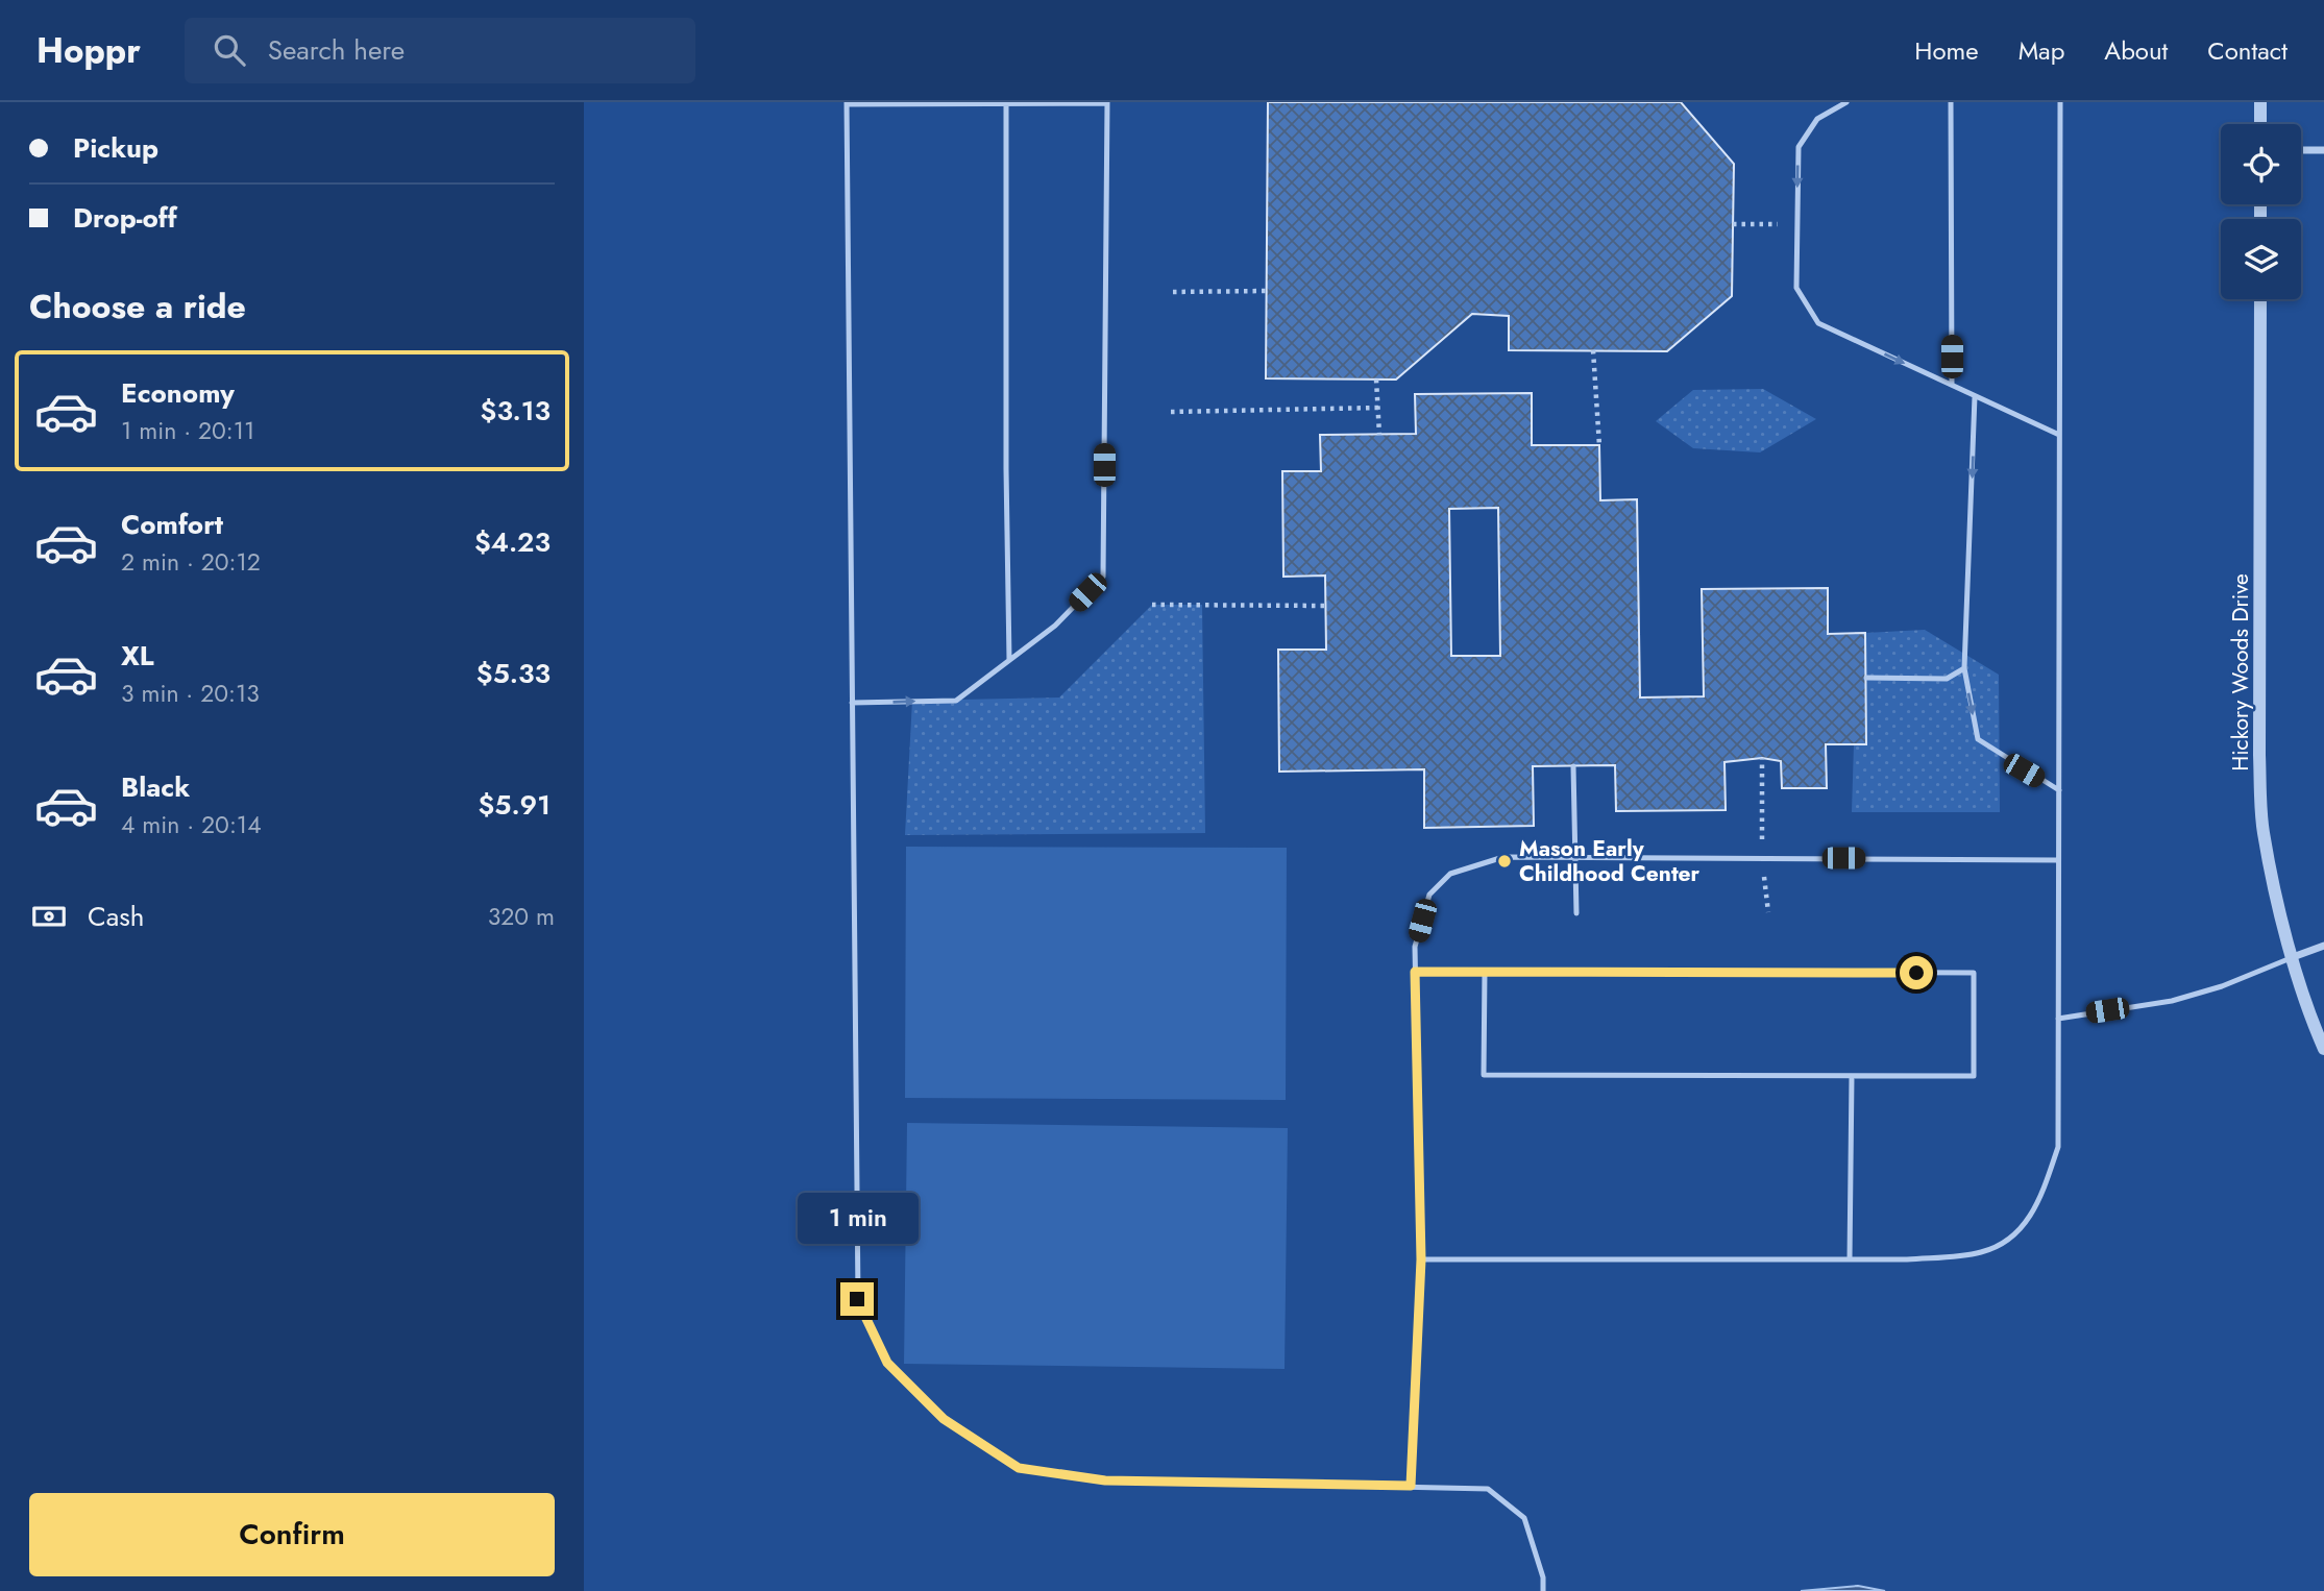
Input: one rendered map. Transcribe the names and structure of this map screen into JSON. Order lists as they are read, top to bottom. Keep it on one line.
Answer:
{"streets":{"street":["Hickory Woods Drive"]},"places":["Mason Early Childhood Center"],"page":{"header":"Hoppr","search":"Search here","nav":["Home","Map","About","Contact"],"banner":["Pickup","Drop-off"],"heading":"Choose a ride","list":[{"name":"Economy","note":"1 min · 20:11","value":"$3.13"},{"name":"Comfort","note":"2 min · 20:12","value":"$4.23"},{"name":"XL","note":"3 min · 20:13","value":"$5.33"},{"name":"Black","note":"4 min · 20:14","value":"$5.91"}],"pay":["Cash","320 m"],"bubble":"1 min","buttons":"Confirm"}}
